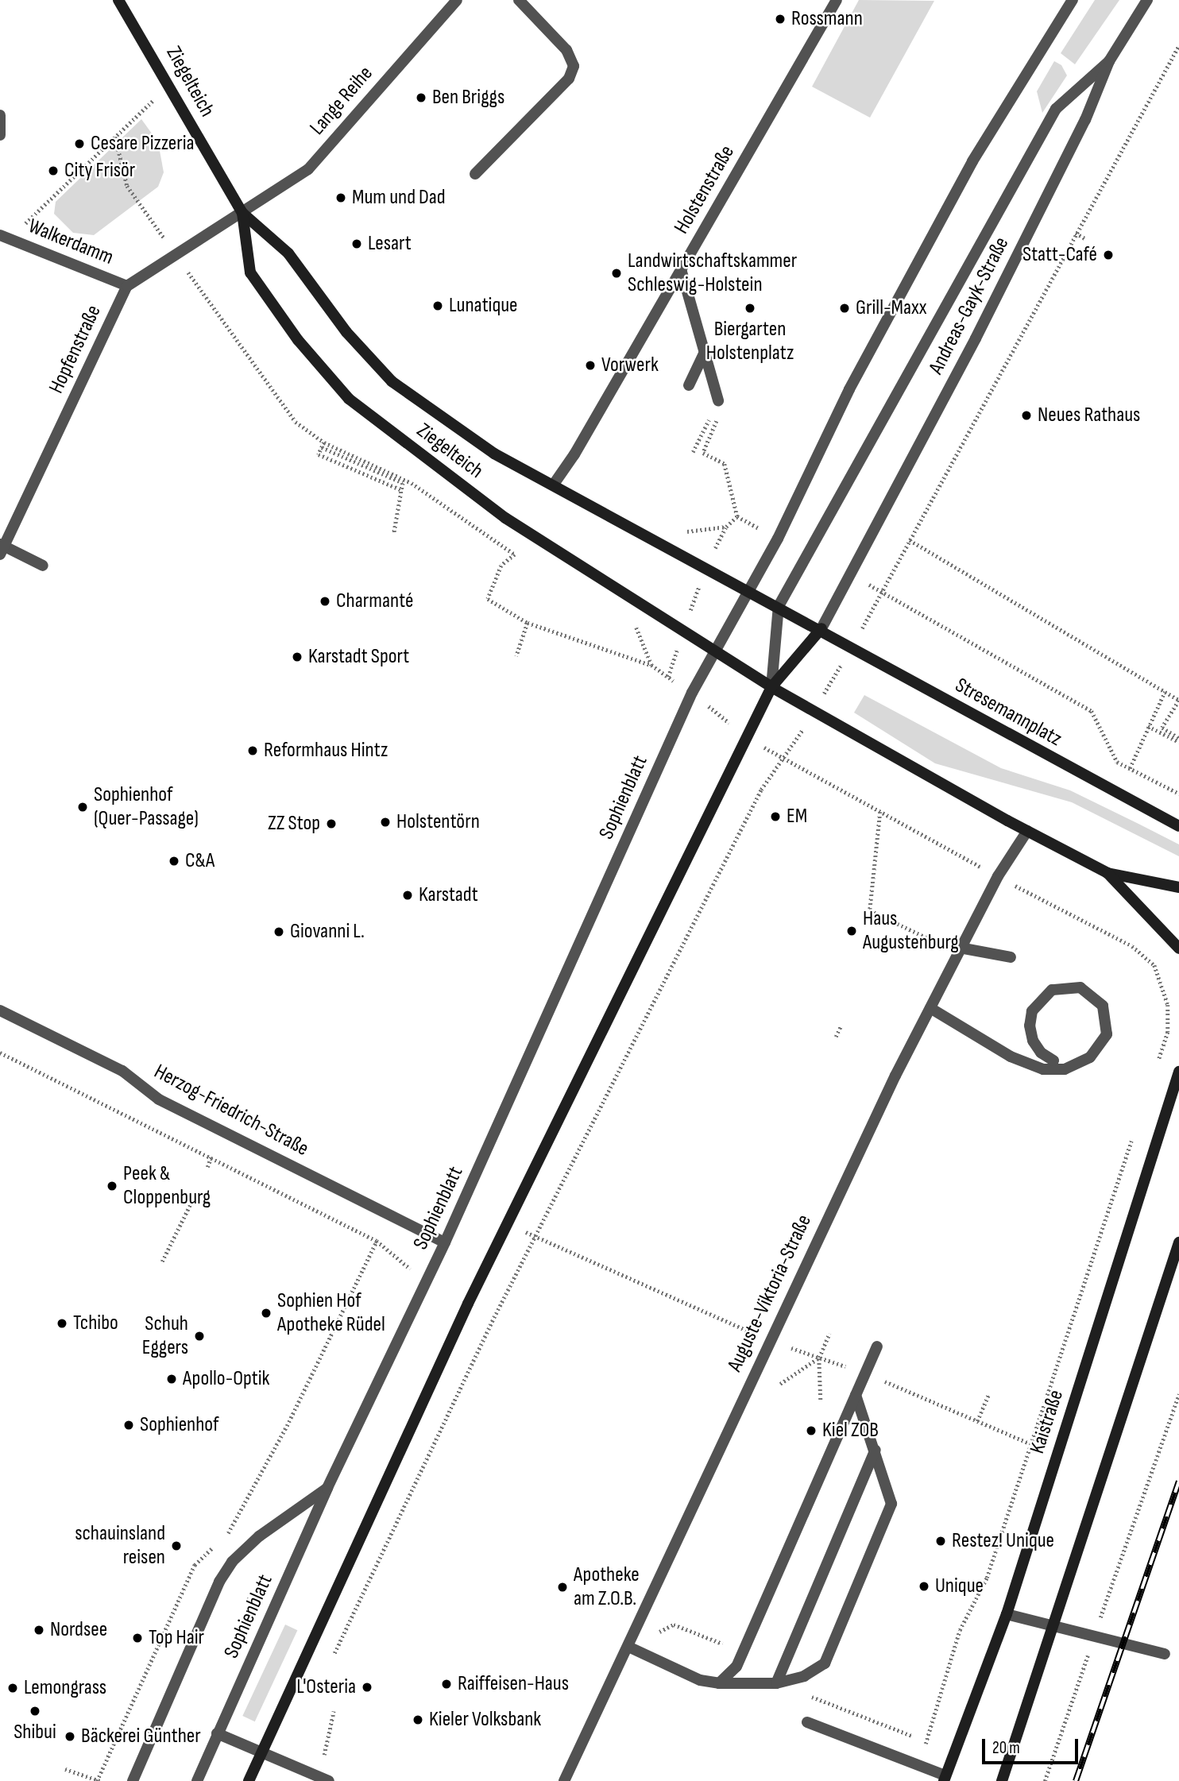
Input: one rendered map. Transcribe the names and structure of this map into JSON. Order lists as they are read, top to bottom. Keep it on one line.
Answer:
{"streets":{"main road":["Ziegelteich","Stresemannplatz","Kaistraße"],"street":["Lange Reihe","Holstenstraße","Walkerdamm","Andreas-Gayk-Straße","Hopfenstraße","Sophienblatt","Herzog-Friedrich-Straße","Auguste-Viktoria-Straße"]},"crossings":[["Ziegelteich","Lange Reihe"],["Ziegelteich","Holstenstraße"],["Ziegelteich","Stresemannplatz"],["Ziegelteich","Sophienblatt"],["Walkerdamm","Hopfenstraße"],["Andreas-Gayk-Straße","Stresemannplatz"],["Sophienblatt","Herzog-Friedrich-Straße"]],"places":["Rossmann","Ben Briggs","Cesare Pizzeria","City Frisör","Mum und Dad","Lesart","Statt-Café","Landwirtschaftskammer Schleswig-Holstein","Lunatique","Biergarten Holstenplatz","Grill-Maxx","Vorwerk","Neues Rathaus","Charmanté","Karstadt Sport","Reformhaus Hintz","Sophienhof (Quer-Passage)","EM","Holstentörn","ZZ Stop","C&A","Karstadt","Haus Augustenburg","Giovanni L.","Peek & Cloppenburg","Sophien Hof Apotheke Rüdel","Tchibo","Schuh Eggers","Apollo-Optik","Sophienhof","Kiel ZOB","Restez! Unique","schauinsland reisen","Unique","Apotheke am Z.O.B.","Nordsee","Top Hair","Raiffeisen-Haus","L'Osteria","Lemongrass","Shibui","Kieler Volksbank","Bäckerei Günther"],"scale_bar":"20 m"}
